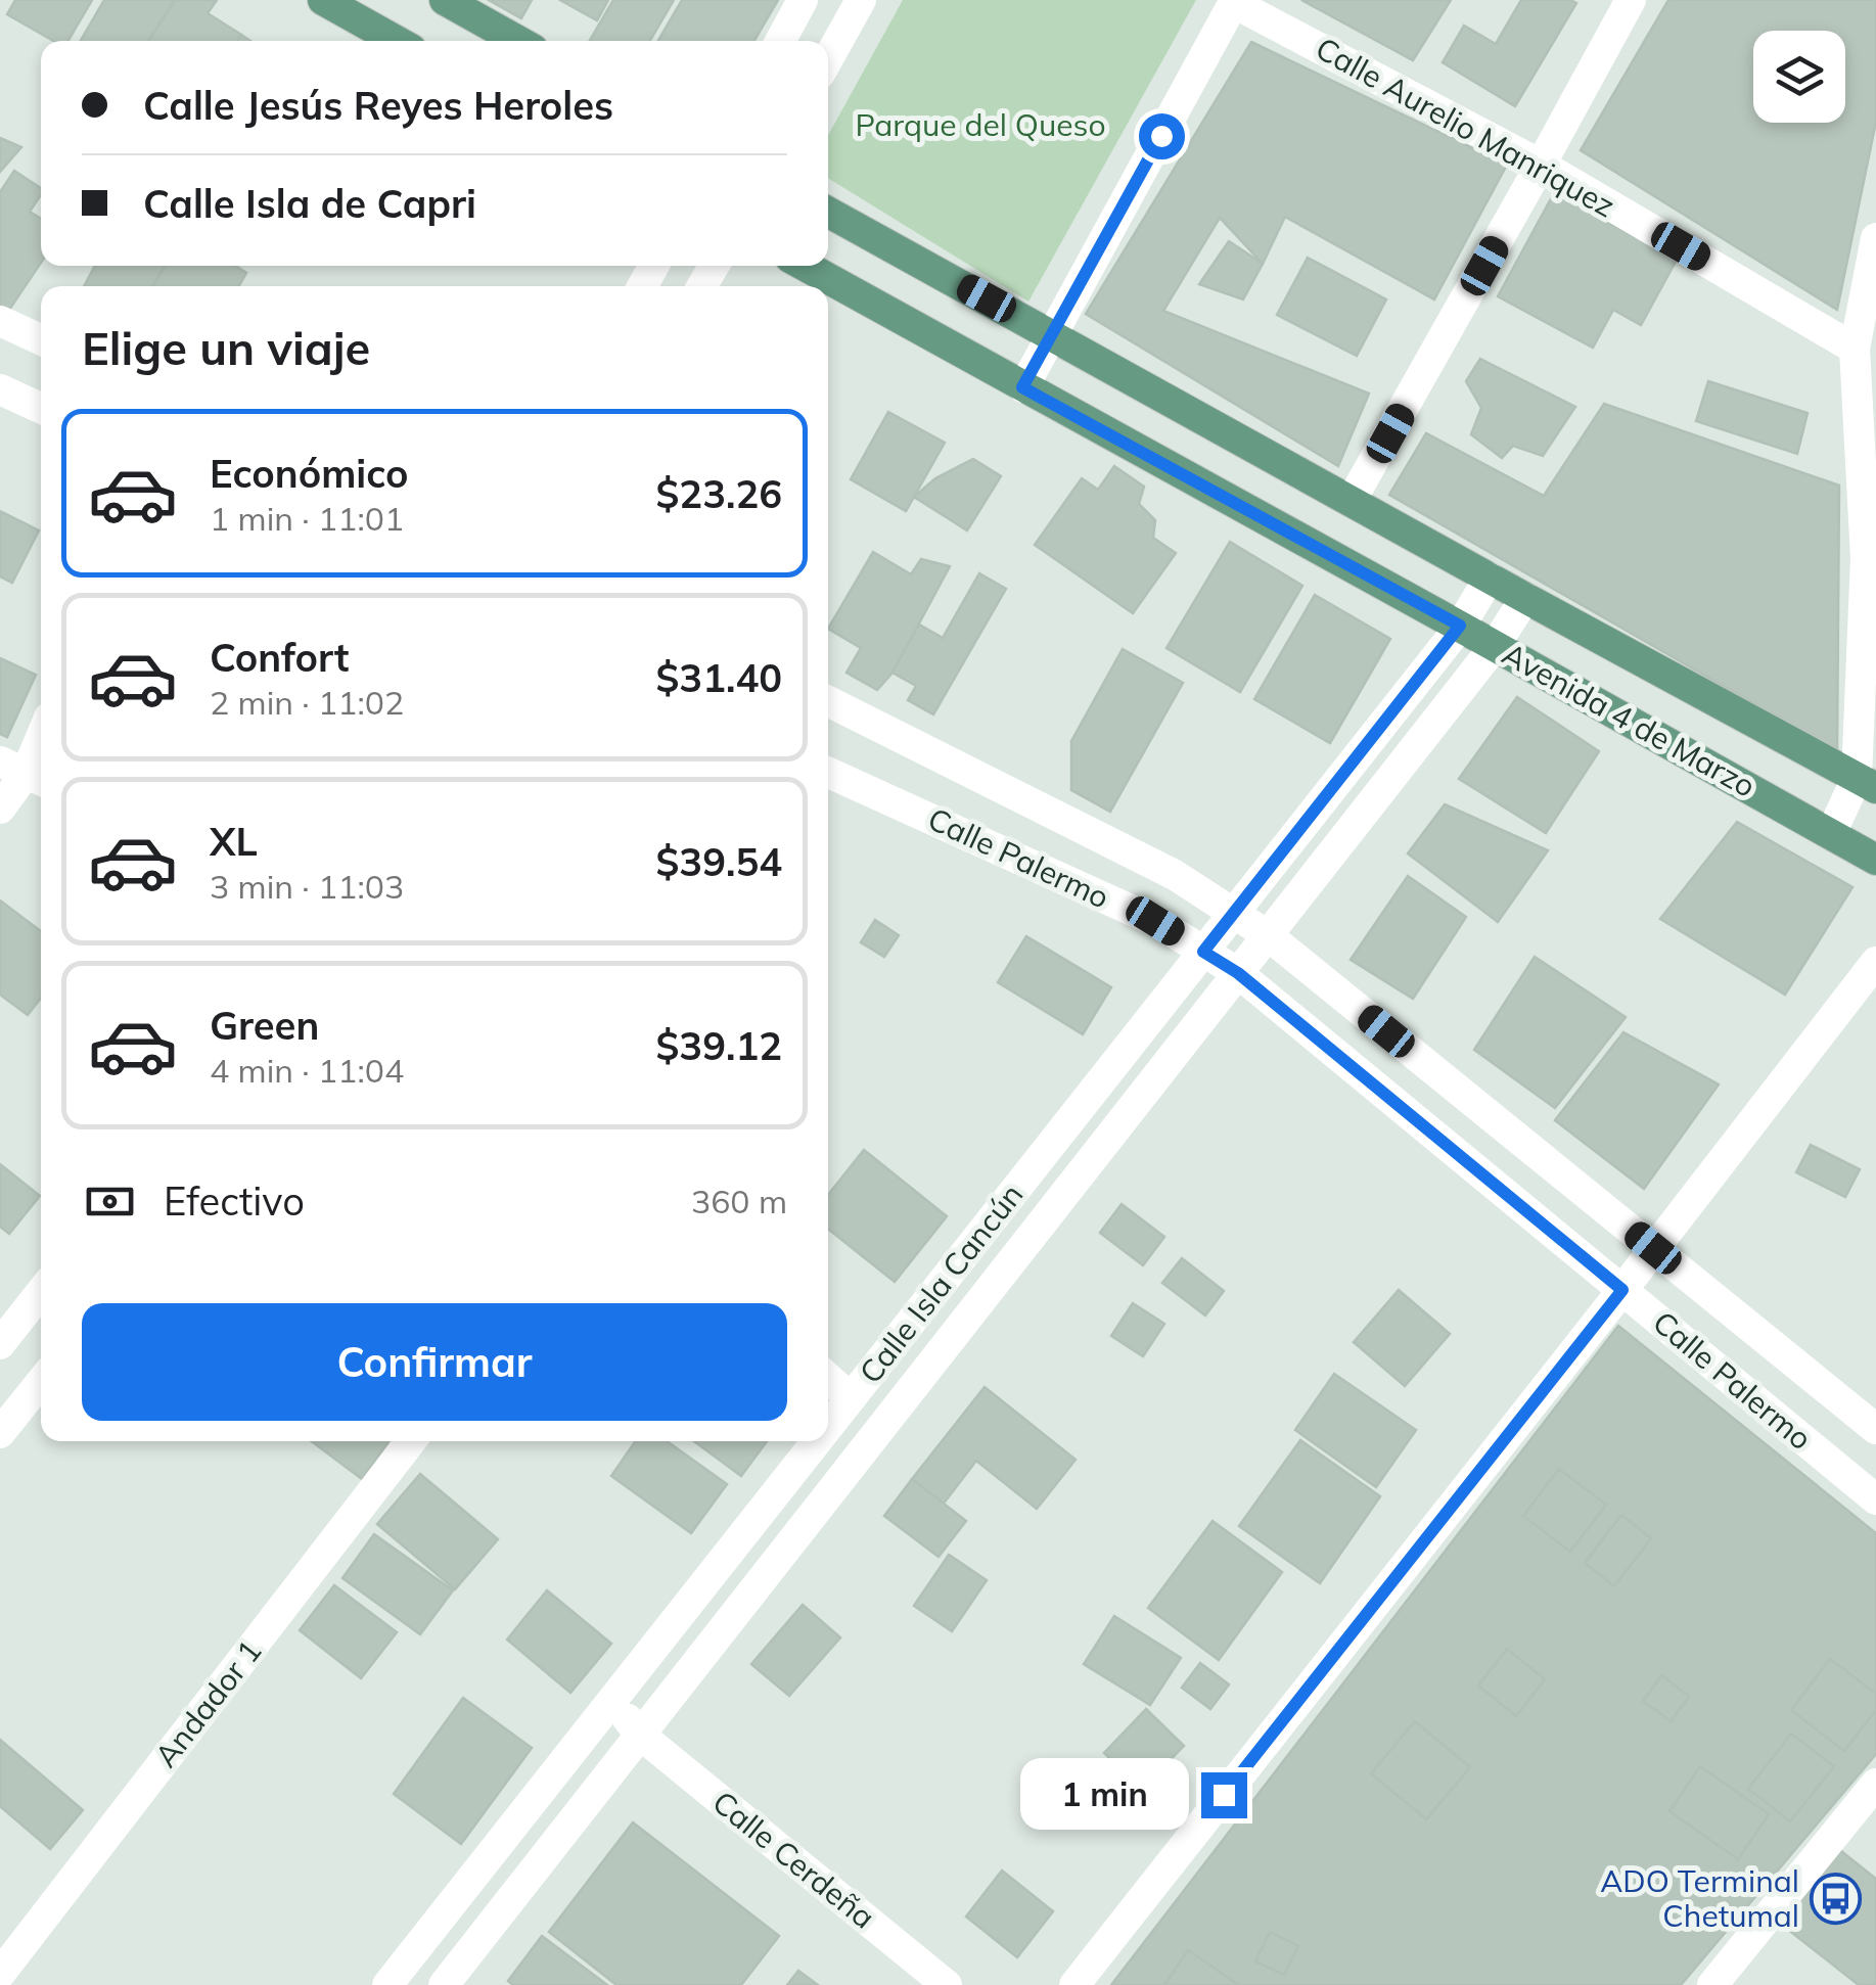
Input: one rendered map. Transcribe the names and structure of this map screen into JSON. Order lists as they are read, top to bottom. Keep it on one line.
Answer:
{"streets":{"main road":["Avenida 4 de Marzo"],"street":["Calle Aurelio Manriquez","Calle Palermo","Calle Isla Cancún","Andador 1","Calle Cerdeña"]},"crossings":[["Avenida 4 de Marzo","Calle Isla Cancún"],["Calle Palermo","Calle Isla Cancún"],["Calle Isla Cancún","Calle Cerdeña"]],"parks":["Parque del Queso"],"places":{"bus stop":["ADO Terminal Chetumal"]},"page":{"banner":["Calle Jesús Reyes Heroles","Calle Isla de Capri"],"heading":"Elige un viaje","list":[{"name":"Económico","note":"1 min · 11:01","value":"$23.26"},{"name":"Confort","note":"2 min · 11:02","value":"$31.40"},{"name":"XL","note":"3 min · 11:03","value":"$39.54"},{"name":"Green","note":"4 min · 11:04","value":"$39.12"}],"pay":["Efectivo","360 m"],"buttons":"Confirmar","bubble":"1 min"}}
